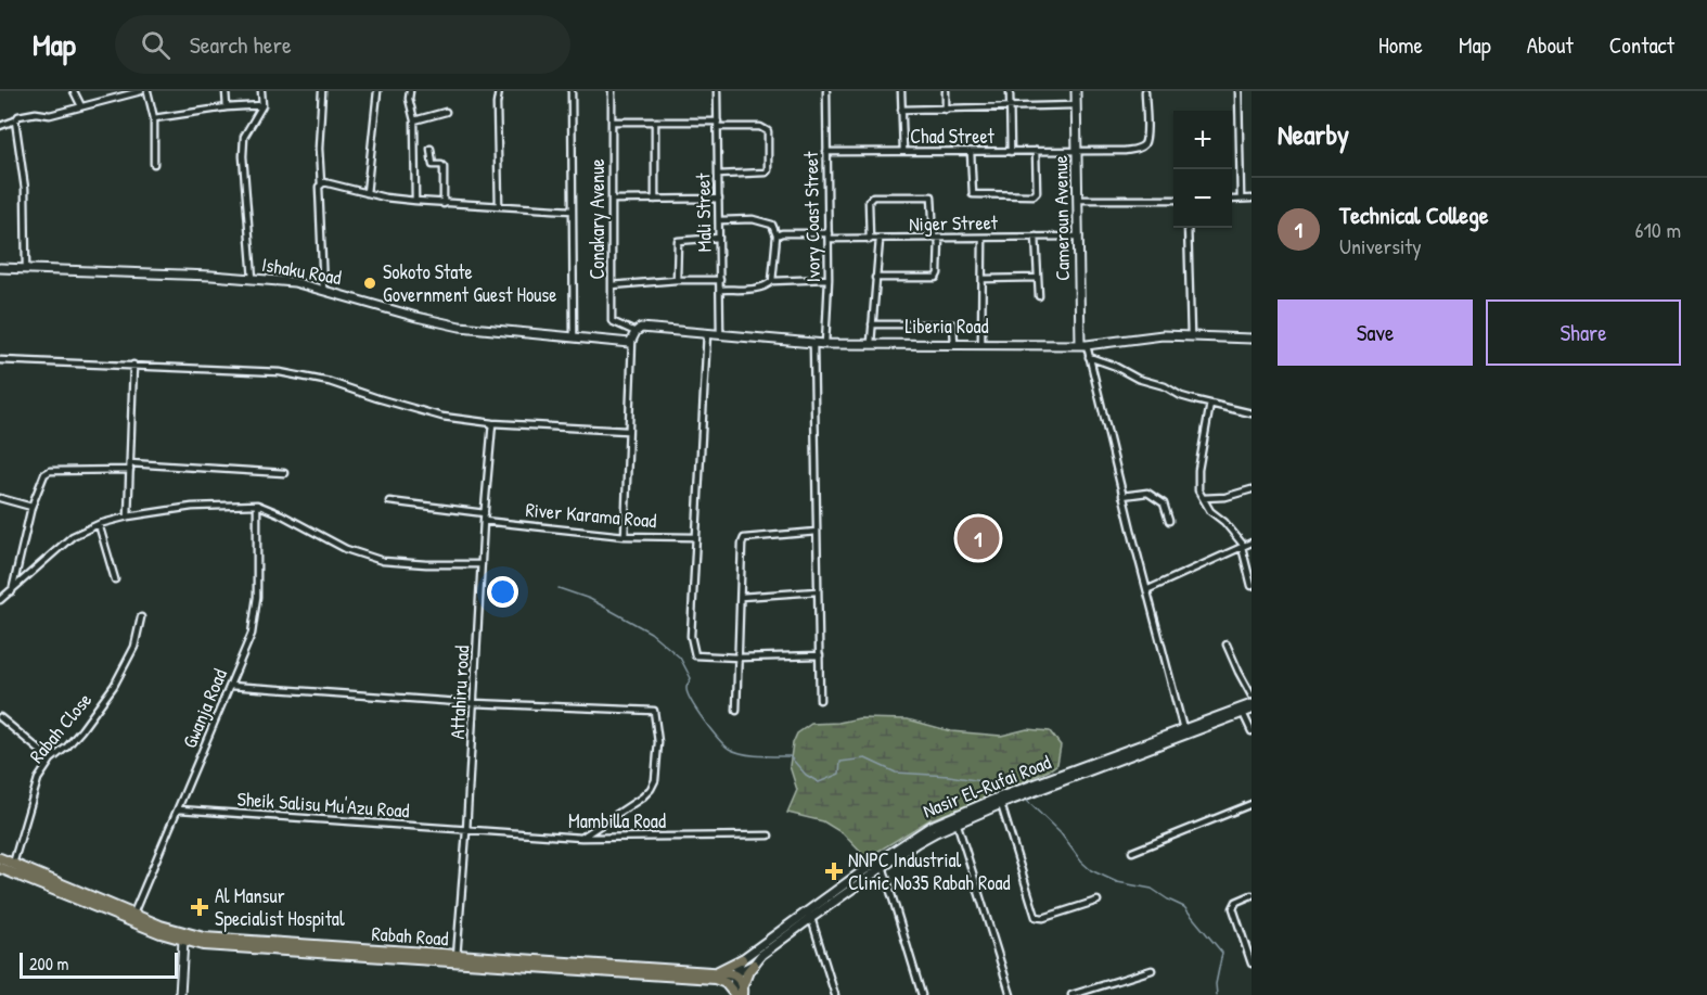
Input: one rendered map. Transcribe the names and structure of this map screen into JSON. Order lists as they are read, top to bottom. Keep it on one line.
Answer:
{"streets":{"main road":["Rabah Road"],"street":["Chad Street","Mali Street","Ivory Coast Street","Cameroun Avenue","Conakary Avenue","Niger Street","Ishaku Road","Liberia Road","River Karama Road","Attahiru road","Gwanja Road","Rabah Close","Nasir El-Rufai Road","Sheik Salisu Mu'Azu Road","Mambilla Road"]},"crossings":[["Chad Street","Ivory Coast Street"],["Chad Street","Cameroun Avenue"],["Mali Street","Liberia Road"],["Ivory Coast Street","Niger Street"],["Ivory Coast Street","Liberia Road"],["Cameroun Avenue","Niger Street"],["Cameroun Avenue","Liberia Road"],["Conakary Avenue","Liberia Road"],["River Karama Road","Attahiru road"],["Attahiru road","Sheik Salisu Mu'Azu Road"],["Attahiru road","Mambilla Road"],["Attahiru road","Rabah Road"],["Gwanja Road","Sheik Salisu Mu'Azu Road"],["Gwanja Road","Rabah Road"],["Rabah Close","Rabah Road"],["Nasir El-Rufai Road","Rabah Road"],["Sheik Salisu Mu'Azu Road","Mambilla Road"]],"places":{"other":["Sokoto State Government Guest House"],"health":["NNPC Industrial Clinic No35 Rabah Road","Al Mansur Specialist Hospital"]},"scale_bar":"200 m","page":{"header":"Map","search":"Search here","nav":["Home","Map","About","Contact"],"heading":"Nearby","map_buttons":["+","−"],"list":[{"mark":"1","name":"Technical College","note":"University","value":"610 m"}],"buttons":["Save","Share"],"pins":"1","scale":"200 m"}}
